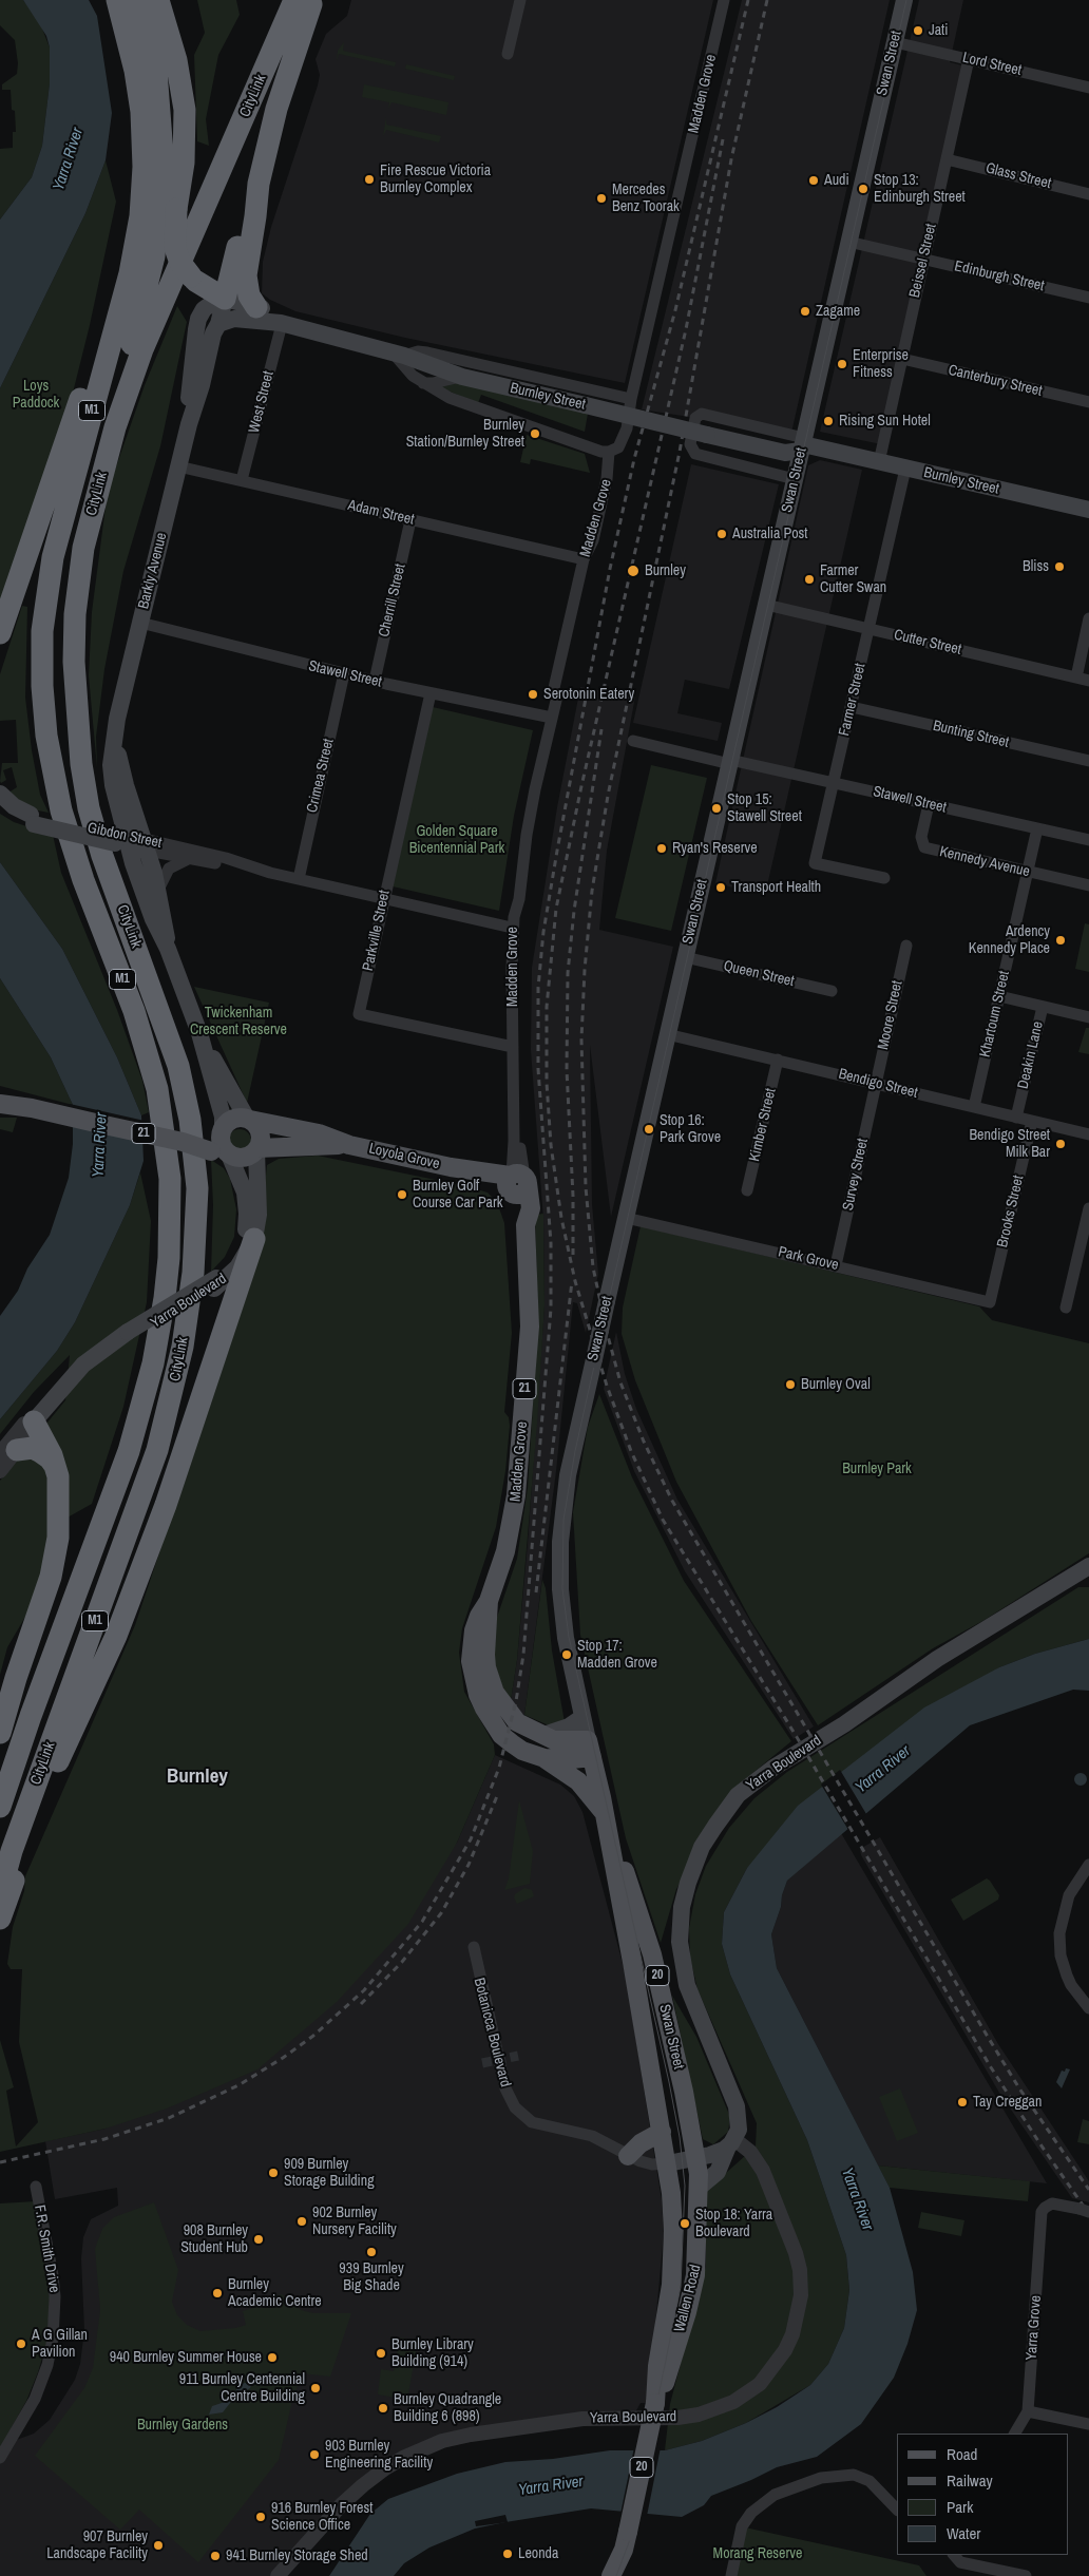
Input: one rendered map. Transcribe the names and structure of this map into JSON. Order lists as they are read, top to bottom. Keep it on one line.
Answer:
{"streets":{"highway":["CityLink","M1"],"main road":["Swan Street","Madden Grove","Burnley Street","Barkly Avenue","Gibdon Street","21","Loyola Grove","Yarra Boulevard","20","Wallen Road"],"street":["Lord Street","Glass Street","Beissel Street","Edinburgh Street","Canterbury Street","West Street","Adam Street","Cherrill Street","Cutter Street","Stawell Street","Farmer Street","Bunting Street","Crimea Street","Kennedy Avenue","Parkville Street","Queen Street","Khartoum Street","Moore Street","Deakin Lane","Bendigo Street","Kimber Street","Survey Street","Brooks Street","Park Grove","Botanicca Boulevard","F.R. Smith Drive","Yarra Grove"]},"crossings":[["Swan Street","Lord Street"],["Swan Street","Madden Grove"],["Swan Street","Edinburgh Street"],["Swan Street","Burnley Street"],["Swan Street","Cutter Street"],["Swan Street","Stawell Street"],["Swan Street","Queen Street"],["Swan Street","Bendigo Street"],["Swan Street","Park Grove"],["Swan Street","Botanicca Boulevard"],["Swan Street","Wallen Road"],["Lord Street","Beissel Street"],["Madden Grove","Burnley Street"],["Madden Grove","Adam Street"],["Madden Grove","Stawell Street"],["Madden Grove","Gibdon Street"],["Madden Grove","Parkville Street"],["Madden Grove","Loyola Grove"],["CityLink","M1"],["Glass Street","Beissel Street"],["Beissel Street","Edinburgh Street"],["Beissel Street","Canterbury Street"],["Beissel Street","Burnley Street"],["Burnley Street","West Street"],["Burnley Street","Barkly Avenue"],["Burnley Street","Farmer Street"],["West Street","Adam Street"],["Adam Street","Barkly Avenue"],["Adam Street","Cherrill Street"],["Barkly Avenue","Stawell Street"],["Barkly Avenue","Gibdon Street"],["Cherrill Street","Stawell Street"],["Cutter Street","Farmer Street"],["Stawell Street","Farmer Street"],["Stawell Street","Crimea Street"],["Stawell Street","Kennedy Avenue"],["Stawell Street","Parkville Street"],["Stawell Street","Khartoum Street"],["Farmer Street","Bunting Street"],["Crimea Street","Gibdon Street"],["Gibdon Street","Parkville Street"],["Kennedy Avenue","Khartoum Street"],["Khartoum Street","Deakin Lane"],["Khartoum Street","Bendigo Street"],["Moore Street","Bendigo Street"],["Moore Street","Survey Street"],["Deakin Lane","Bendigo Street"],["Bendigo Street","Kimber Street"],["Bendigo Street","Survey Street"],["Bendigo Street","Brooks Street"],["21","Loyola Grove"],["21","Yarra Boulevard"],["Loyola Grove","Yarra Boulevard"],["Survey Street","Park Grove"],["Brooks Street","Park Grove"],["Botanicca Boulevard","Wallen Road"]],"districts":["Burnley"],"water":["Yarra River"],"parks":["Loys Paddock","Golden Square Bicentennial Park","Twickenham Crescent Reserve","Burnley Park","Burnley Gardens","Morang Reserve"],"places":["Jati","Fire Rescue Victoria Burnley Complex","Audi","Stop 13: Edinburgh Street","Mercedes Benz Toorak","Zagame","Enterprise Fitness","Rising Sun Hotel","Burnley Station/Burnley Street","Australia Post","Bliss","Burnley","Farmer Cutter Swan","Serotonin Eatery","Stop 15: Stawell Street","Ryan's Reserve","Transport Health","Ardency Kennedy Place","Stop 16: Park Grove","Bendigo Street Milk Bar","Burnley Golf Course Car Park","Burnley Oval","Stop 17: Madden Grove","Tay Creggan","909 Burnley Storage Building","902 Burnley Nursery Facility","Stop 18: Yarra Boulevard","908 Burnley Student Hub","939 Burnley Big Shade","Burnley Academic Centre","A G Gillan Pavilion","Burnley Library Building (914)","940 Burnley Summer House","911 Burnley Centennial Centre Building","Burnley Quadrangle Building 6 (898)","903 Burnley Engineering Facility","916 Burnley Forest Science Office","907 Burnley Landscape Facility","Leonda","941 Burnley Storage Shed"],"legend":["Road","Railway","Park","Water"]}
